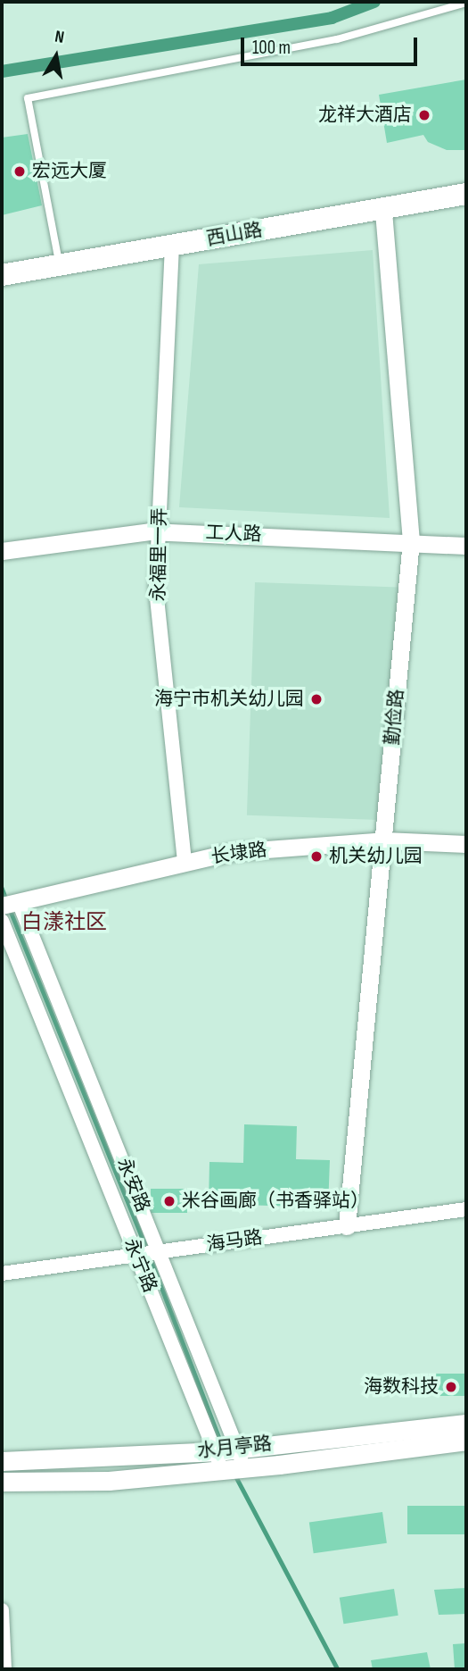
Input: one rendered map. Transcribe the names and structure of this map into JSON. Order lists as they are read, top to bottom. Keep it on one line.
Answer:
{"streets":{"main road":["西山路","水月亭路"],"street":["工人路","永福里一弄","勤俭路","长埭路","永安路","海马路","永宁路"]},"crossings":[["西山路","永福里一弄"],["西山路","勤俭路"],["工人路","永福里一弄"],["工人路","勤俭路"],["永福里一弄","长埭路"],["勤俭路","长埭路"],["勤俭路","海马路"],["长埭路","永安路"],["永安路","海马路"],["永安路","永宁路"],["永安路","水月亭路"],["海马路","永宁路"],["永宁路","水月亭路"]],"districts":["白漾社区"],"places":["龙祥大酒店","宏远大厦","海宁市机关幼儿园","机关幼儿园","米谷画廊（书香驿站）","海数科技"],"scale_bar":"100 m","north":"top"}
